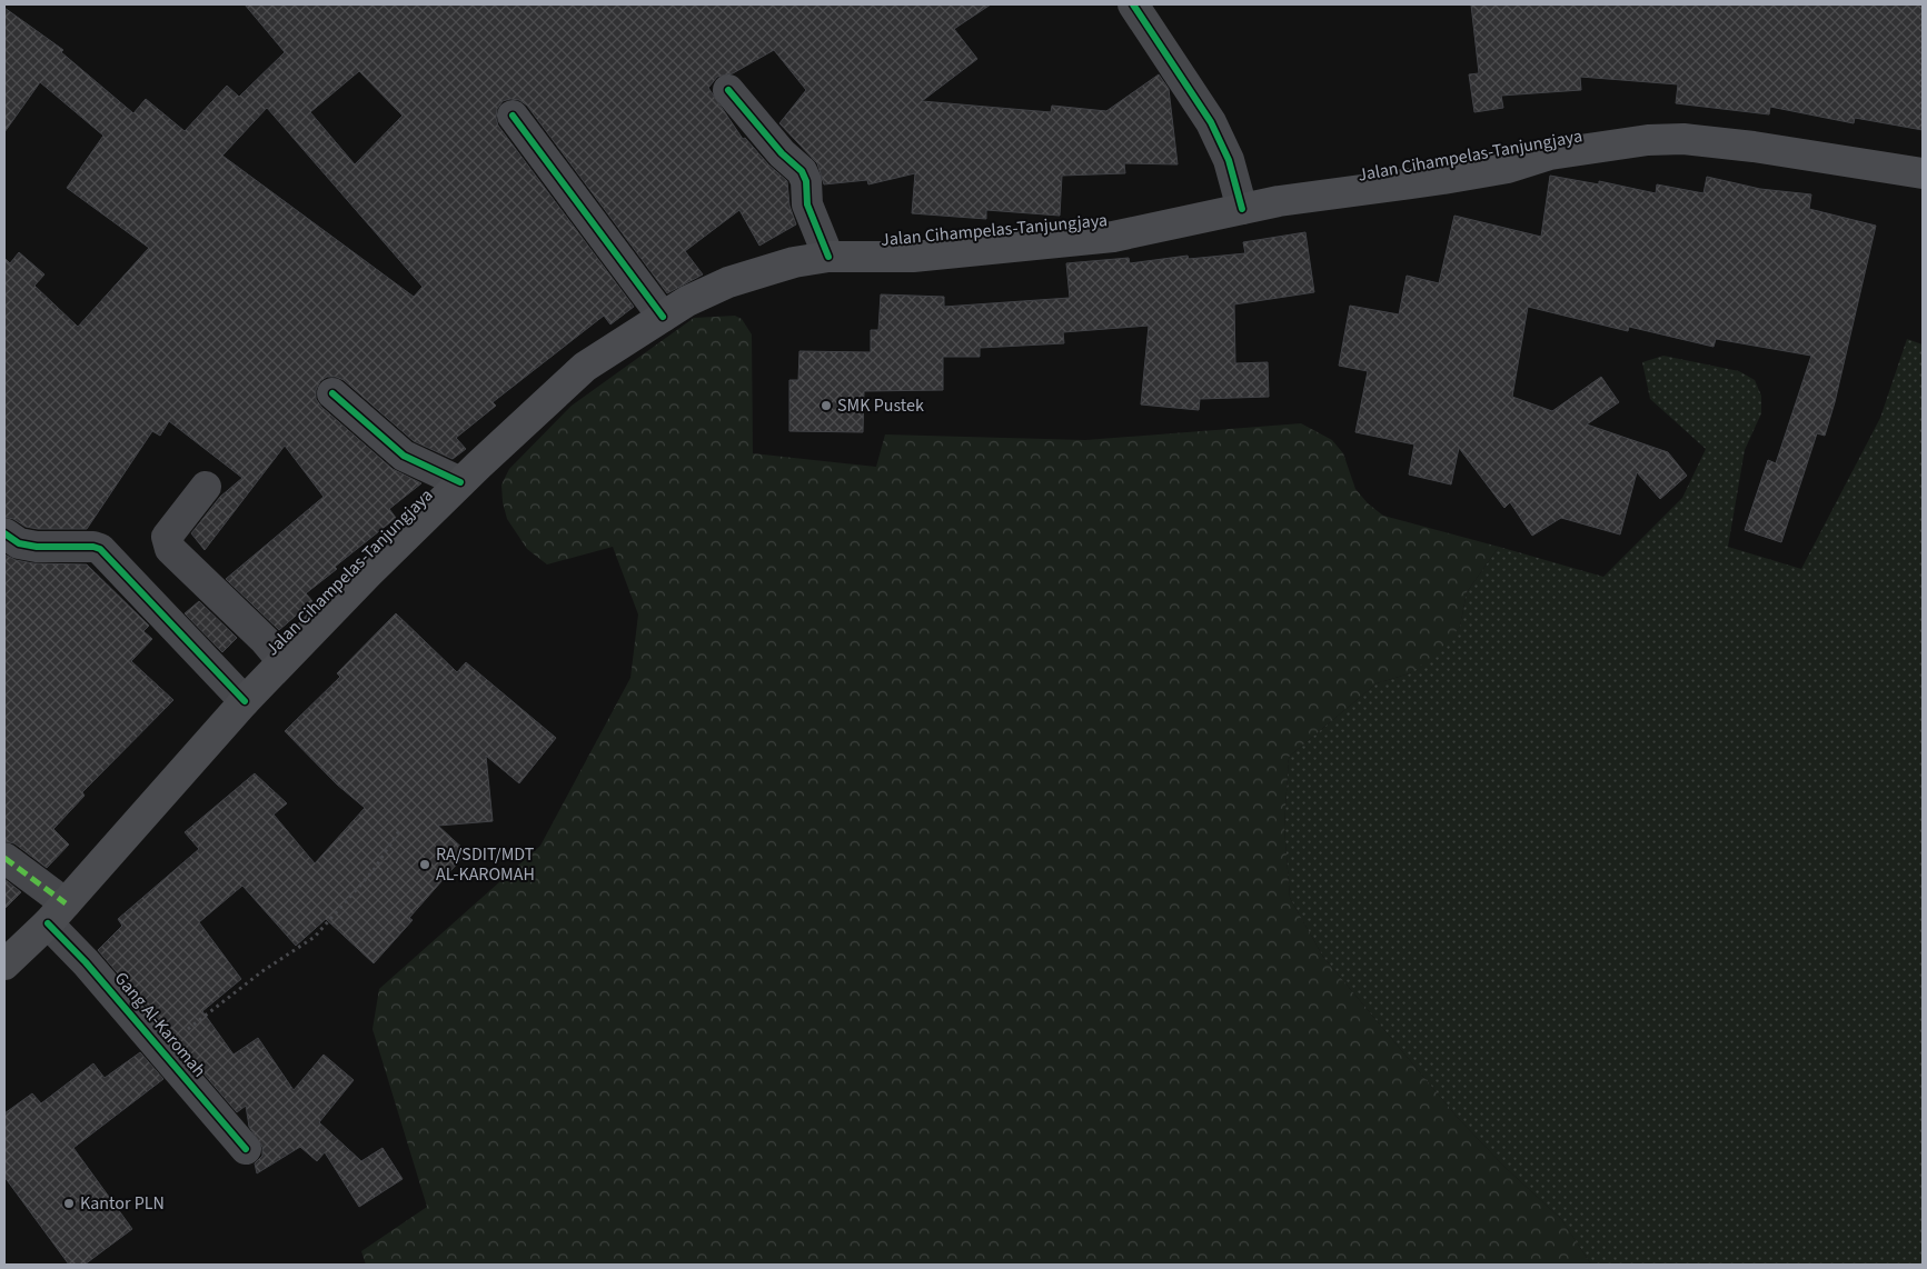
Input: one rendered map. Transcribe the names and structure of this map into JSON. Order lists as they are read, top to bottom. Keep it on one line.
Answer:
{"streets":{"main road":["Jalan Cihampelas-Tanjungjaya"],"street":["Gang Al-Karomah"]},"crossings":[["Jalan Cihampelas-Tanjungjaya","Gang Al-Karomah"]],"places":["SMK Pustek","RA/SDIT/MDT AL-KAROMAH","Kantor PLN"]}
